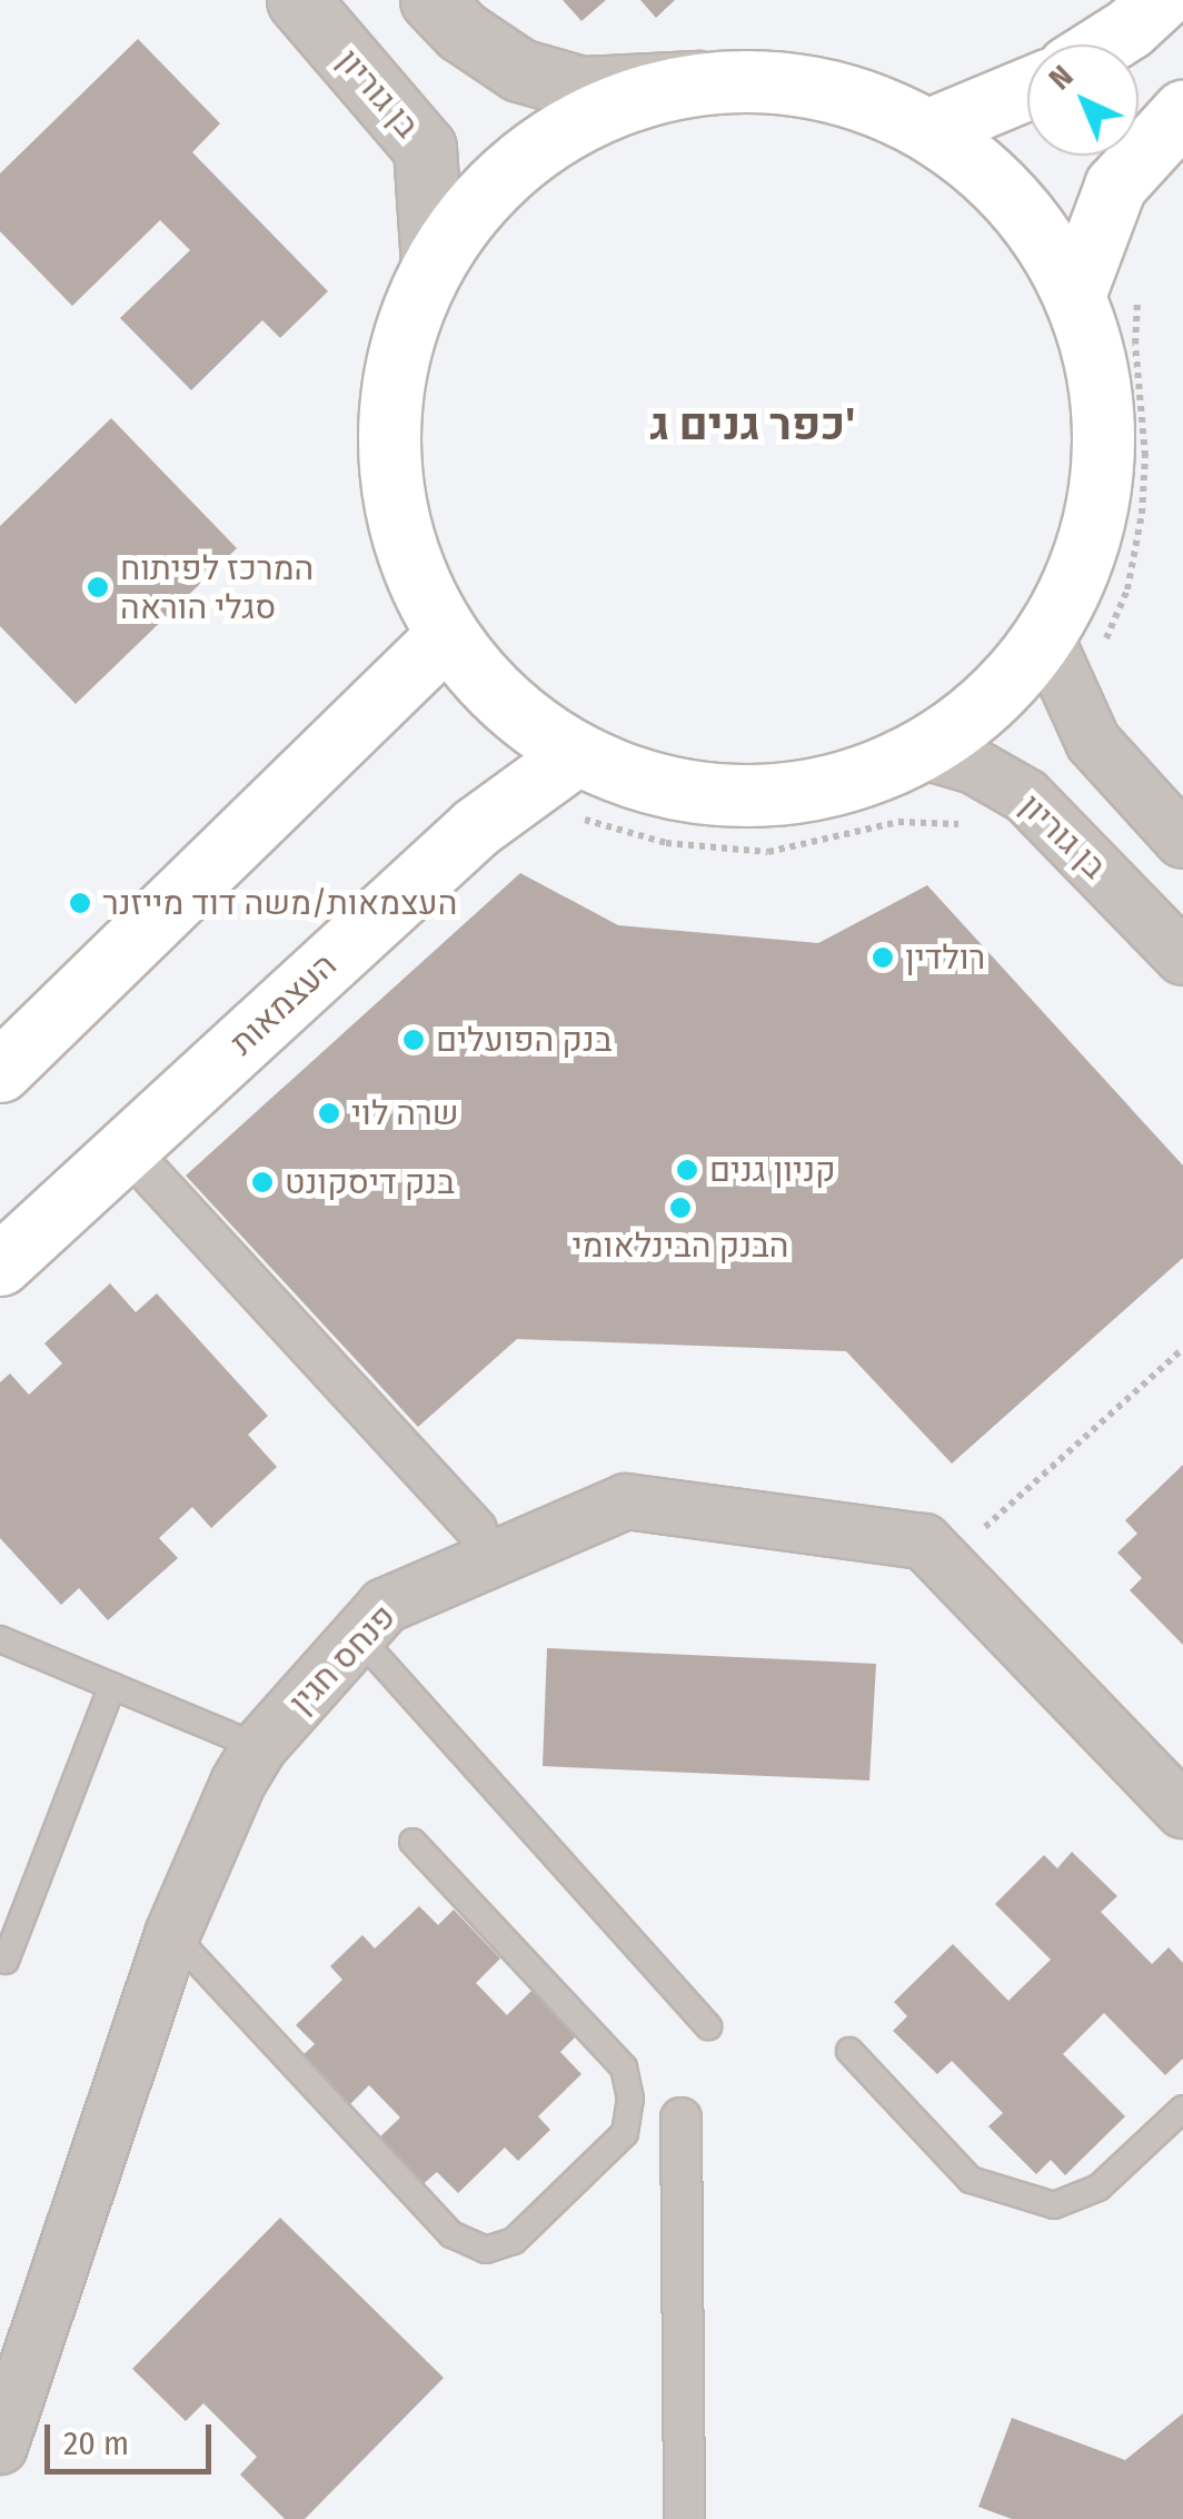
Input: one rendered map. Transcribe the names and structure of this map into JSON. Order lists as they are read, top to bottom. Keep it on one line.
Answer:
{"streets":{"main road":["העצמאות"],"street":["בן גוריון","פנחס חגין"]},"districts":["כפר גנים ג'"],"places":["המרכז לפיתוח סגלי הוראה","העצמאות/משה דוד מייזנר","רולדין","בנק הפועלים","שרה לוי","קניון גנים","בנק דיסקונט","הבנק הבינלאומי"],"scale_bar":"20 m","north":"top left"}
